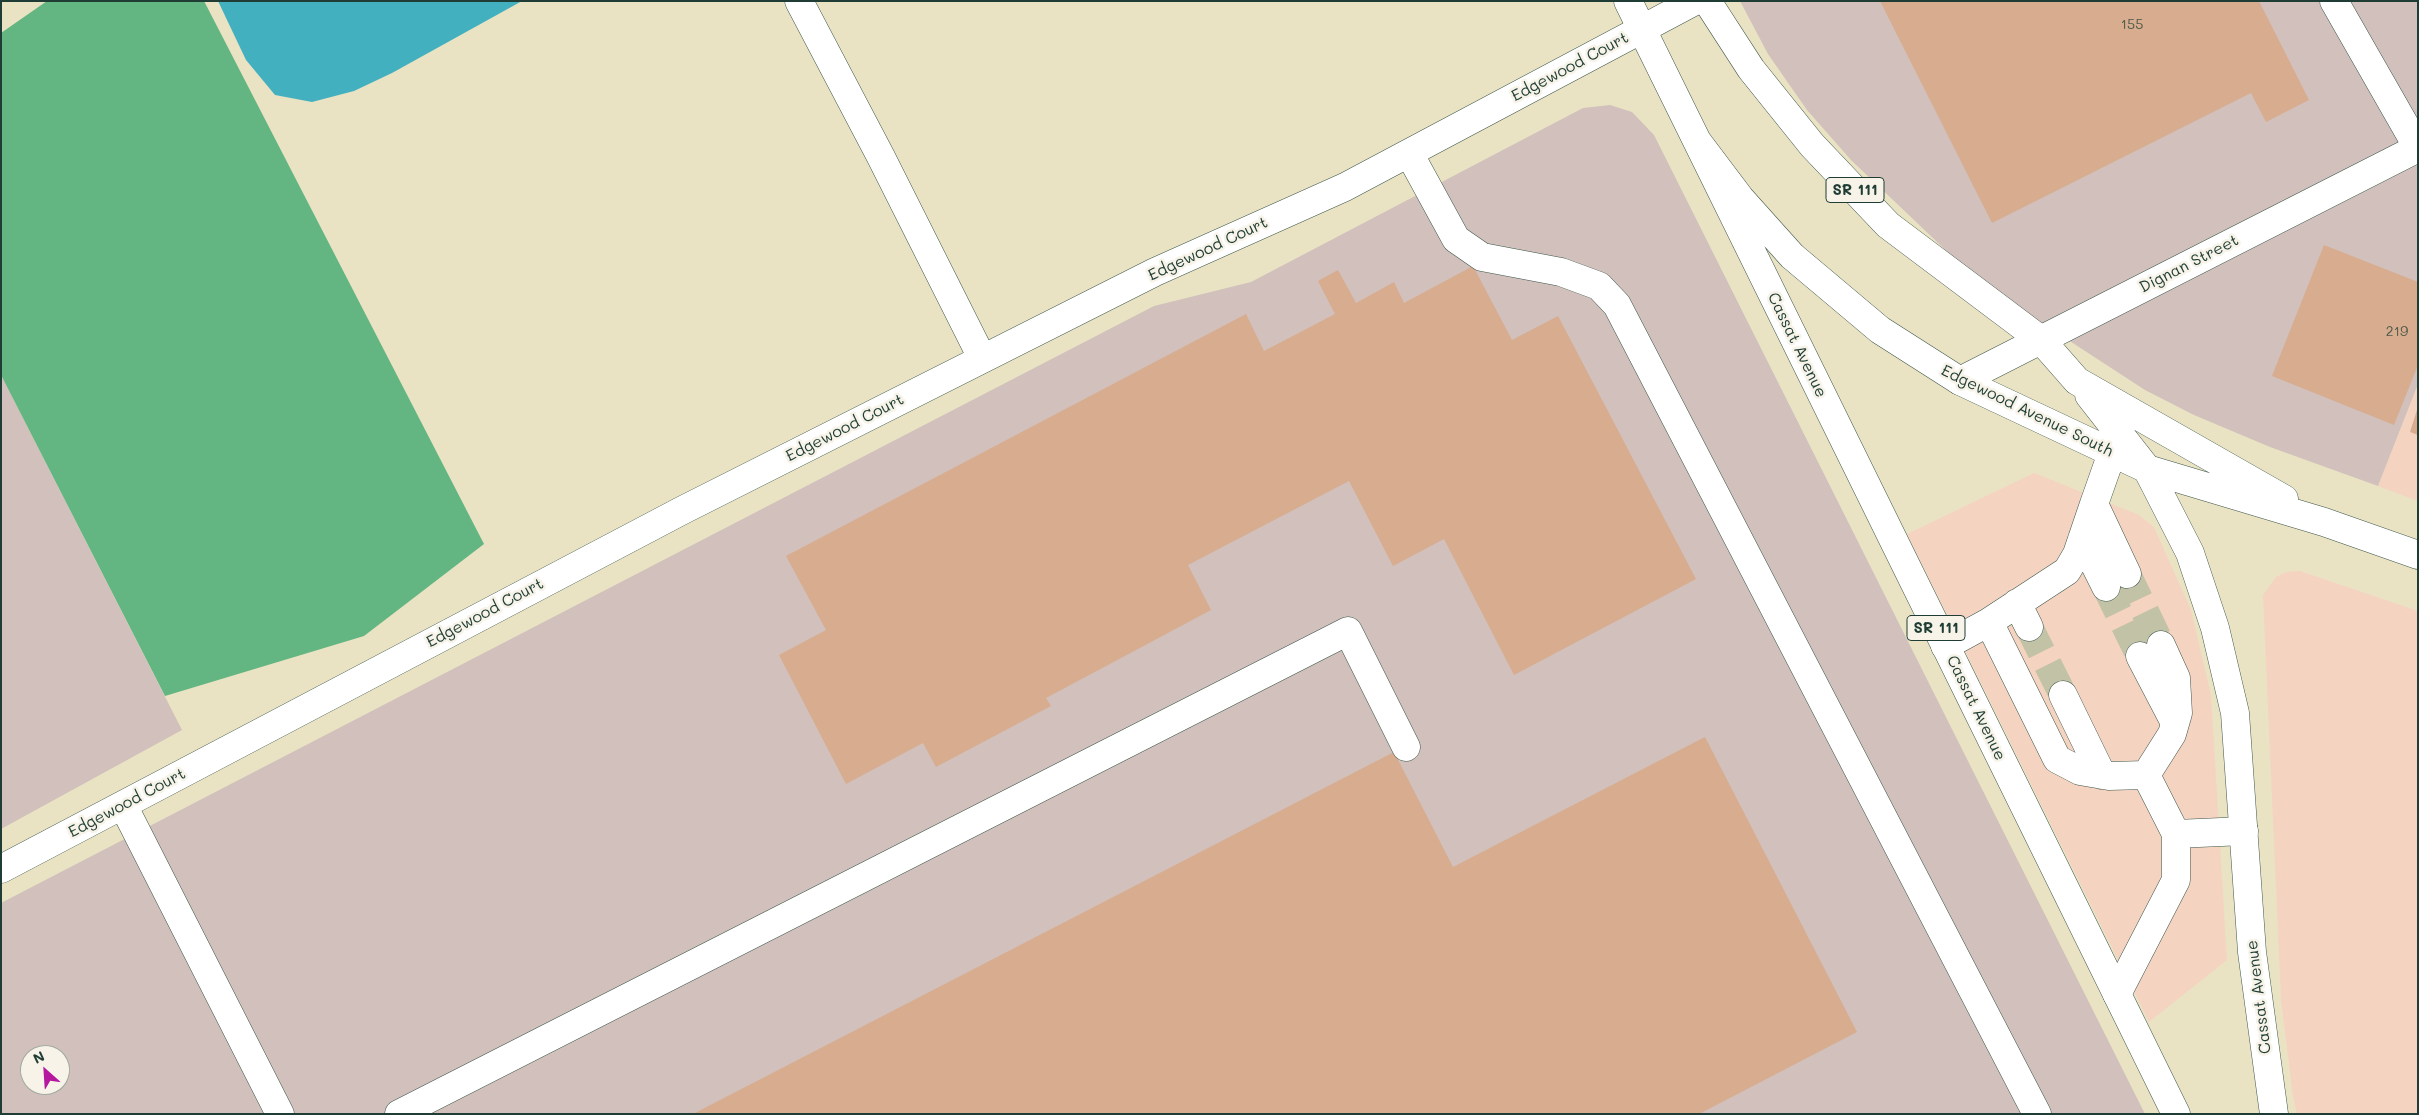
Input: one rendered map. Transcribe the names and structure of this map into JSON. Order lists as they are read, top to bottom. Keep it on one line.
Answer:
{"streets":{"main road":["Edgewood Court","SR 111","Dignan Street","Cassat Avenue","Edgewood Avenue South"]},"crossings":[["Edgewood Court","Edgewood Avenue South"],["Dignan Street","Edgewood Avenue South"],["Cassat Avenue","Edgewood Avenue South"]],"house_numbers":["155","219"],"north":"top left"}
